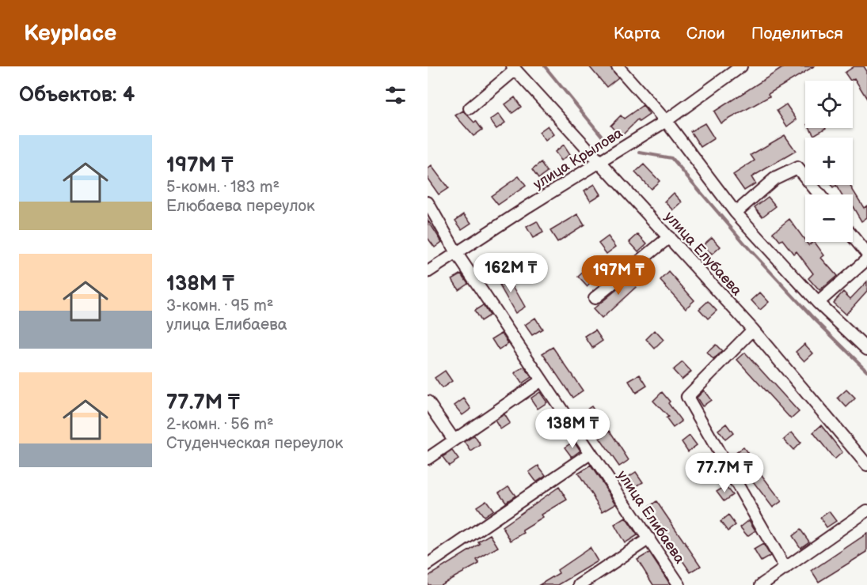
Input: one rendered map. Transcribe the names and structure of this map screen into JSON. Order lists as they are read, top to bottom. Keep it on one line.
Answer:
{"streets":{"street":["улица Крылова","улица Елубаева","улица Елибаева"]},"crossings":[["улица Крылова","улица Елубаева"],["улица Крылова","улица Елибаева"]],"page":{"header":"Keyplace","nav":["Карта","Слои","Поделиться"],"heading":"Объектов: 4","map_buttons":["+","−"],"list":[{"name":"197M ₸","note":"5-комн. · 183 m² · Елюбаева переулок"},{"name":"138M ₸","note":"3-комн. · 95 m² · улица Елибаева"},{"name":"77.7M ₸","note":"2-комн. · 56 m² · Студенческая переулок"}],"price":["162M ₸","197M ₸","138M ₸","77.7M ₸"]}}
